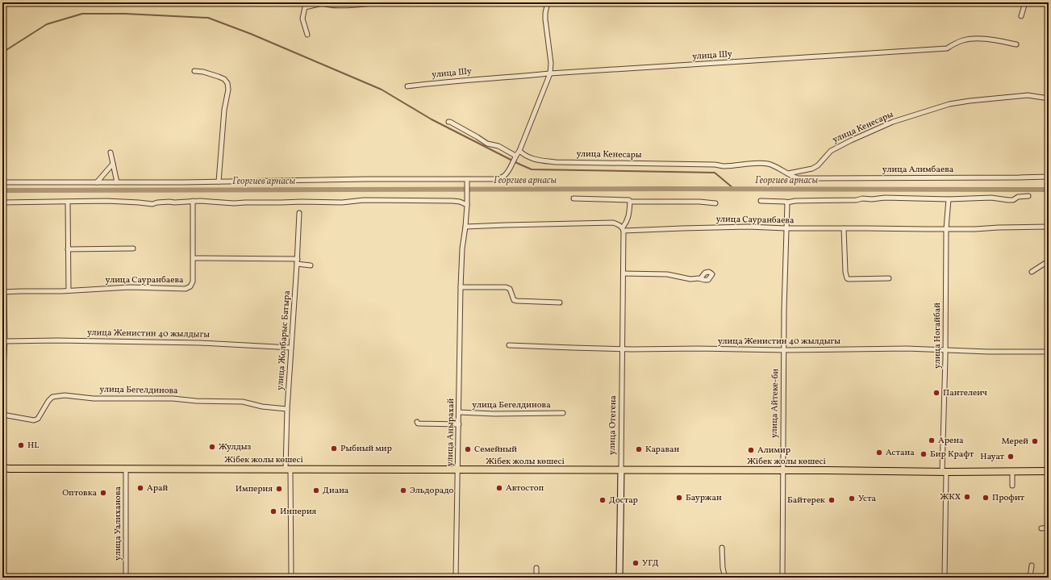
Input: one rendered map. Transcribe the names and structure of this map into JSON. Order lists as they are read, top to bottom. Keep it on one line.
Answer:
{"streets":{"highway":["Жібек жолы көшесі"],"main road":["улица Отегена"],"street":["улица Шу","улица Кенесары","улица Алимбаева","улица Сауранбаева","улица Женистин 40 жылдыгы","улица Ногайбай","улица Жолбарыс Батыра","улица Бегелдинова","улица Айтеке-би","улица Анырахай","улица Уалиханова"]},"crossings":[["улица Кенесары","улица Алимбаева"],["улица Сауранбаева","улица Ногайбай"],["улица Сауранбаева","улица Айтеке-би"],["улица Сауранбаева","улица Отегена"],["улица Сауранбаева","улица Анырахай"],["улица Женистин 40 жылдыгы","улица Ногайбай"],["улица Женистин 40 жылдыгы","улица Жолбарыс Батыра"],["улица Женистин 40 жылдыгы","улица Айтеке-би"],["улица Женистин 40 жылдыгы","улица Отегена"],["улица Ногайбай","Жібек жолы көшесі"],["улица Жолбарыс Батыра","улица Бегелдинова"],["улица Жолбарыс Батыра","Жібек жолы көшесі"],["улица Бегелдинова","улица Анырахай"],["улица Айтеке-би","Жібек жолы көшесі"],["улица Отегена","Жібек жолы көшесі"],["улица Анырахай","Жібек жолы көшесі"],["Жібек жолы көшесі","улица Уалиханова"]],"water":["Георгиев арнасы"],"places":["Пантелеич","Арена","Мерей","HL","Жулдыз","Рыбный мир","Семейный","Караван","Алимир","Астана","Бир Крафт","Науат","Арай","Автостоп","Империя","Диана","Эльдорадо","Оптовка","ЖКХ","Бауржан","Профит","Уста","Достар","Байтерек","Инперия","УГД"]}
